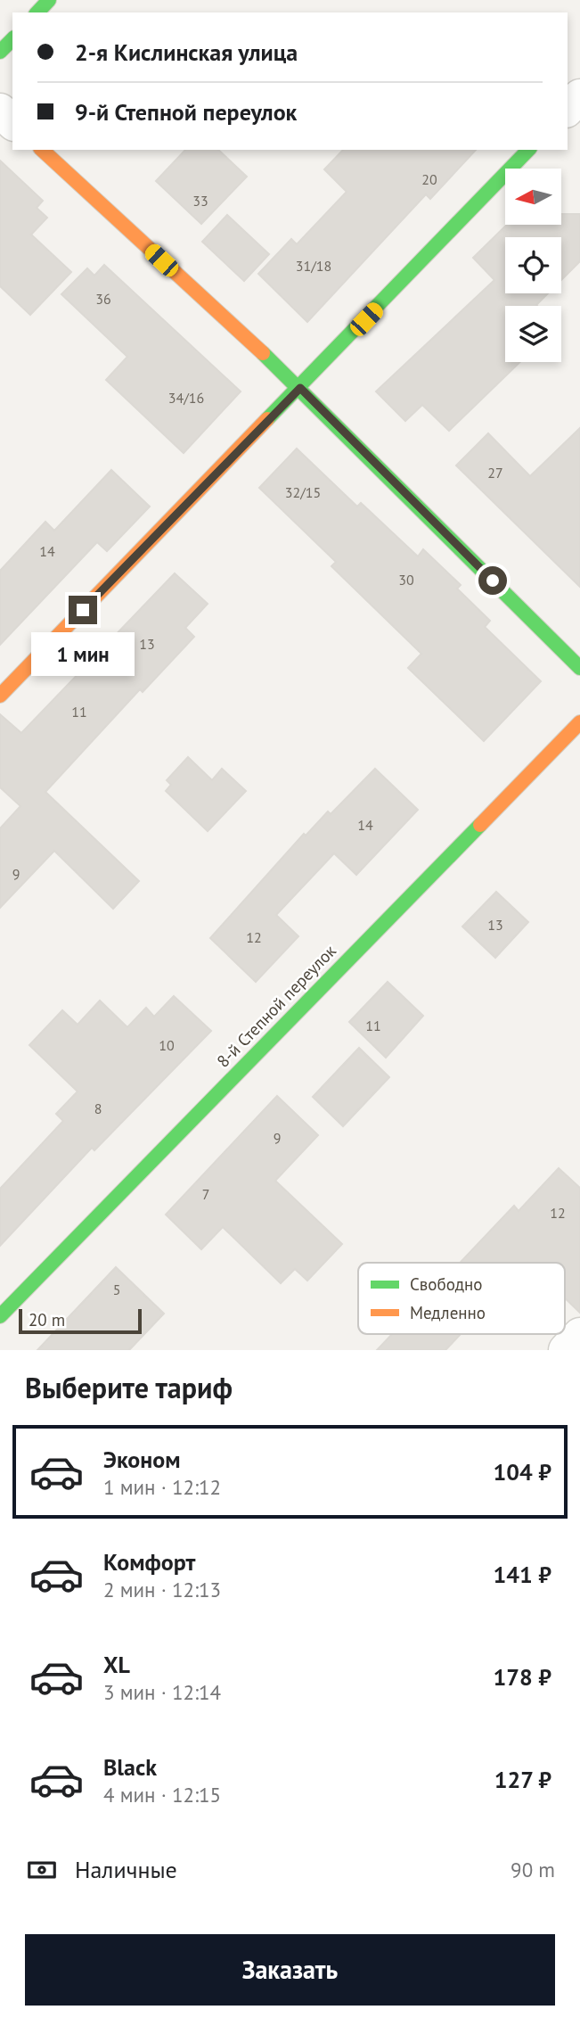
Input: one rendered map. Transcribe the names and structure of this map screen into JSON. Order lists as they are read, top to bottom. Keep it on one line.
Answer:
{"streets":{"street":["8-й Степной переулок"]},"house_numbers":["20","33","31/18","36","34/16","27","32/15","14","30","13","11","14","9","13","12","11","10","8","9","7","12","5"],"legend":["Свободно","Медленно"],"scale_bar":"20 m","north":"left","page":{"banner":["2-я Кислинская улица","9-й Степной переулок"],"bubble":"1 мин","scale":"20 m","heading":"Выберите тариф","list":[{"name":"Эконом","note":"1 мин · 12:12","value":"104 ₽"},{"name":"Комфорт","note":"2 мин · 12:13","value":"141 ₽"},{"name":"XL","note":"3 мин · 12:14","value":"178 ₽"},{"name":"Black","note":"4 мин · 12:15","value":"127 ₽"}],"pay":["Наличные","90 m"],"buttons":"Заказать"}}
